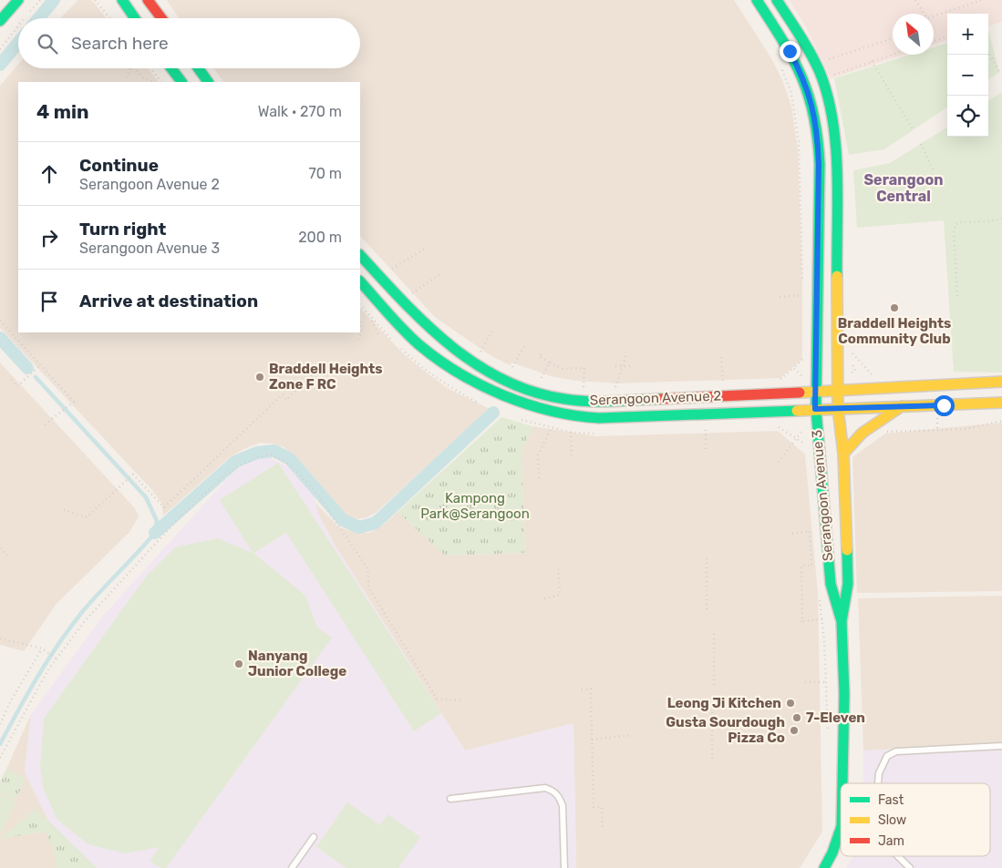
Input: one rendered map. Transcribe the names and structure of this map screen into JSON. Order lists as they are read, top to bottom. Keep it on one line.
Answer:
{"streets":{"main road":["Serangoon Avenue 2","Serangoon Avenue 3"]},"crossings":[["Serangoon Avenue 2","Serangoon Avenue 3"]],"districts":["Serangoon Central"],"parks":["Kampong Park@Serangoon"],"places":["Braddell Heights Community Club","Braddell Heights Zone F RC","Nanyang Junior College","Leong Ji Kitchen","7-Eleven","Gusta Sourdough Pizza Co"],"legend":["Fast","Slow","Jam"],"north":"top left","page":{"map_buttons":["+","−"],"search":"Search here","heading":["4 min","Walk · 270 m"],"list":[["Continue","Serangoon Avenue 2","70 m"],["Turn right","Serangoon Avenue 3","200 m"],"Arrive at destination"]}}
